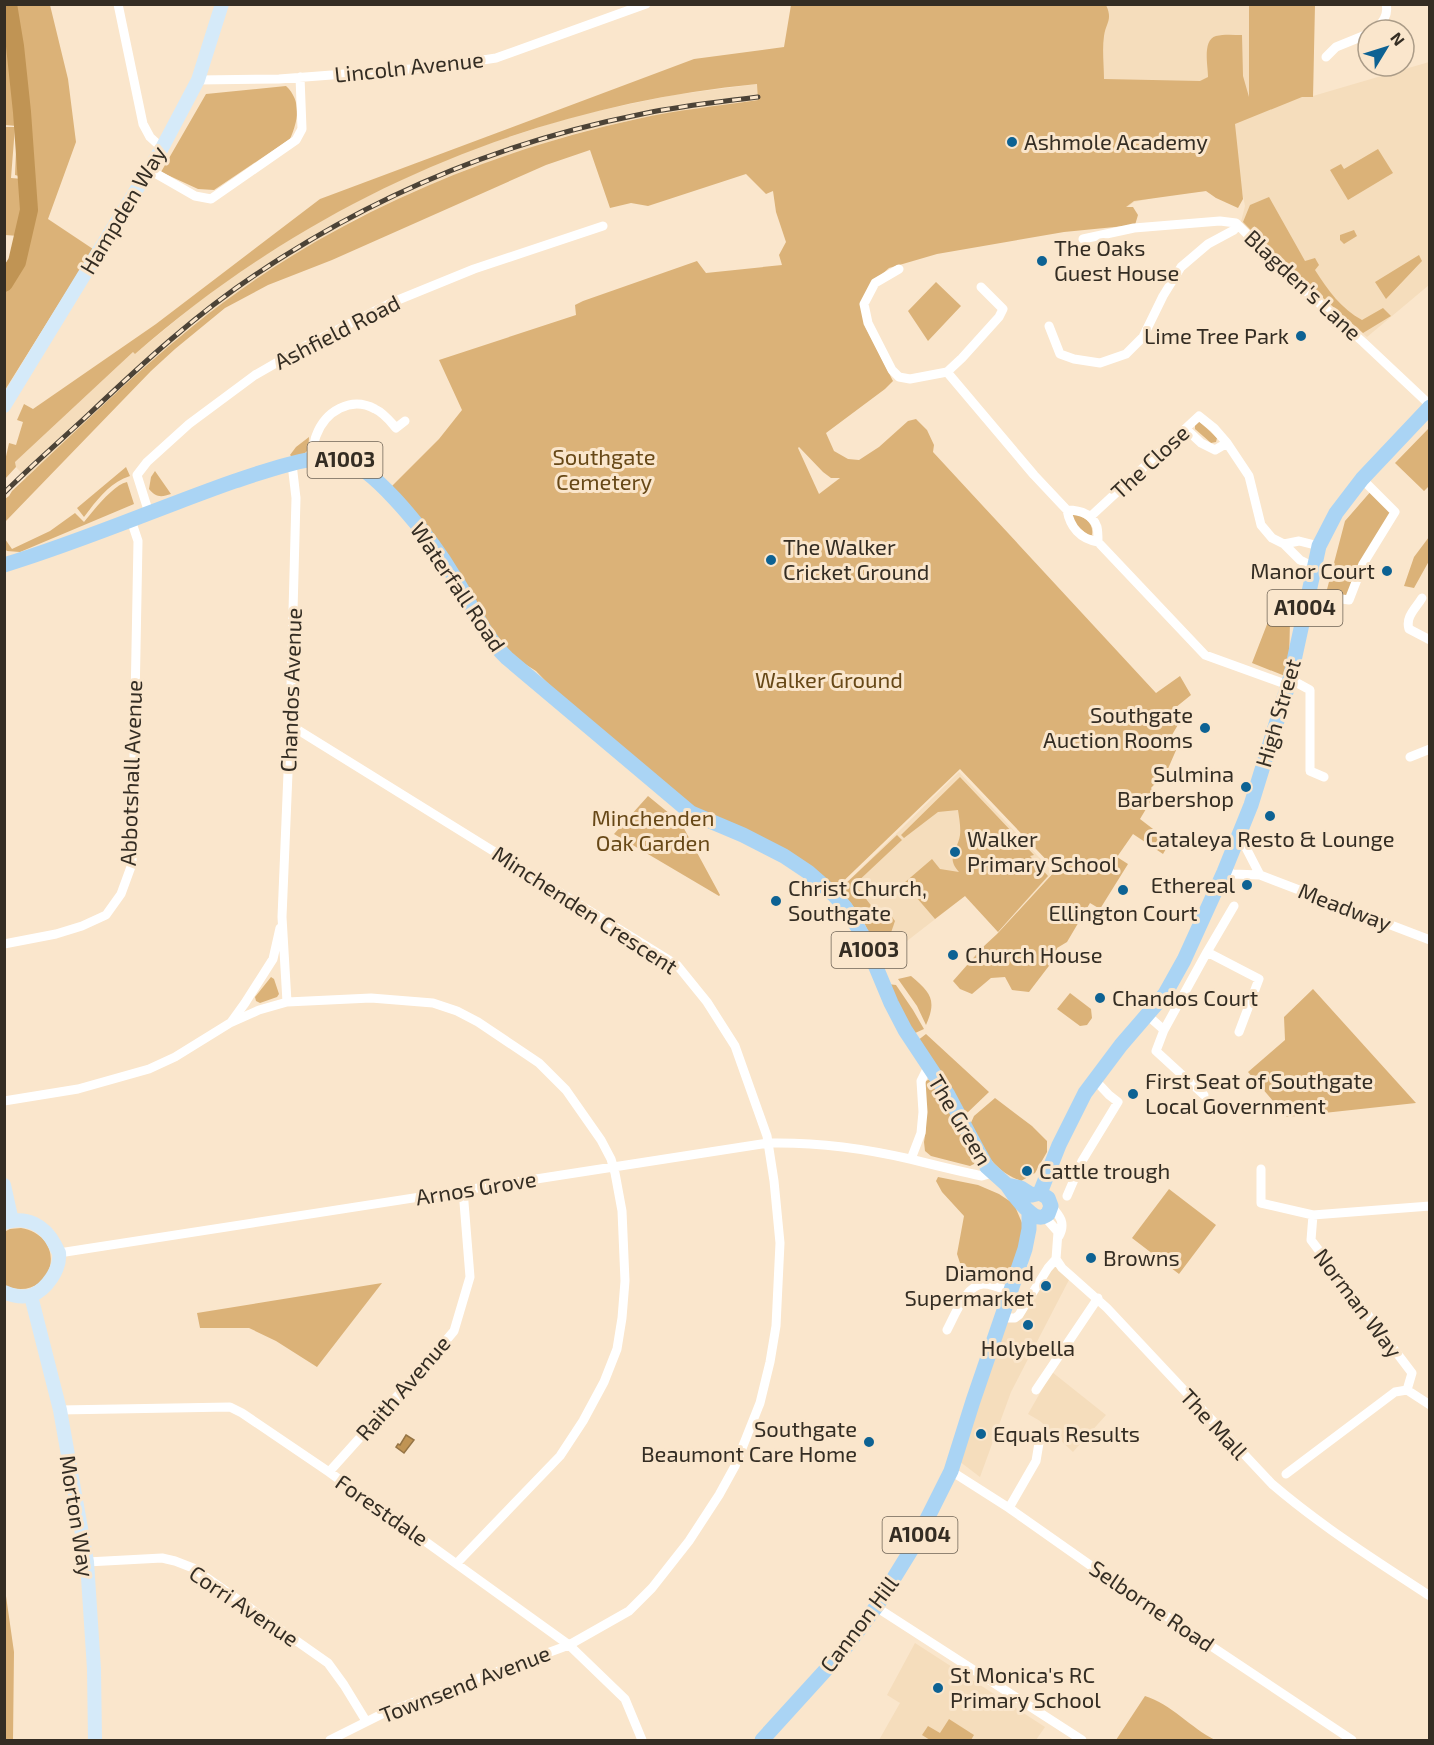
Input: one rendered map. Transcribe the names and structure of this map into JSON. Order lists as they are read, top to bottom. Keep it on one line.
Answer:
{"streets":{"main road":["A1003","Waterfall Road","A1004","High Street","The Green","Cannon Hill"],"street":["Lincoln Avenue","Hampden Way","Blagden's Lane","Ashfield Road","The Close","Chandos Avenue","Abbotshall Avenue","Meadway","Minchenden Crescent","Arnos Grove","Norman Way","Raith Avenue","The Mall","Forestdale","Morton Way","Corri Avenue","Selborne Road","Townsend Avenue"]},"crossings":[["Lincoln Avenue","Hampden Way"],["Blagden's Lane","High Street"],["Ashfield Road","Waterfall Road"],["The Close","High Street"],["Waterfall Road","Chandos Avenue"],["Waterfall Road","Abbotshall Avenue"],["Waterfall Road","The Green"],["A1004","High Street"],["A1004","Meadway"],["A1004","The Green"],["A1004","Cannon Hill"],["Chandos Avenue","Minchenden Crescent"],["Minchenden Crescent","Arnos Grove"],["Minchenden Crescent","Forestdale"],["Minchenden Crescent","Townsend Avenue"],["The Green","Arnos Grove"],["The Green","Cannon Hill"],["Arnos Grove","Raith Avenue"],["Raith Avenue","Forestdale"],["Forestdale","Morton Way"],["Forestdale","Townsend Avenue"],["Morton Way","Corri Avenue"],["Corri Avenue","Townsend Avenue"],["Selborne Road","Cannon Hill"]],"parks":["Southgate Cemetery","Walker Ground","Minchenden Oak Garden"],"places":["Ashmole Academy","The Oaks Guest House","Lime Tree Park","The Walker Cricket Ground","Manor Court","Southgate Auction Rooms","Sulmina Barbershop","Cataleya Resto & Lounge","Walker Primary School","Ethereal","Ellington Court","Christ Church, Southgate","Church House","Chandos Court","First Seat of Southgate Local Government","Cattle trough","Browns","Diamond Supermarket","Holybella","Equals Results","Southgate Beaumont Care Home","St Monica's RC Primary School"],"north":"top right"}
